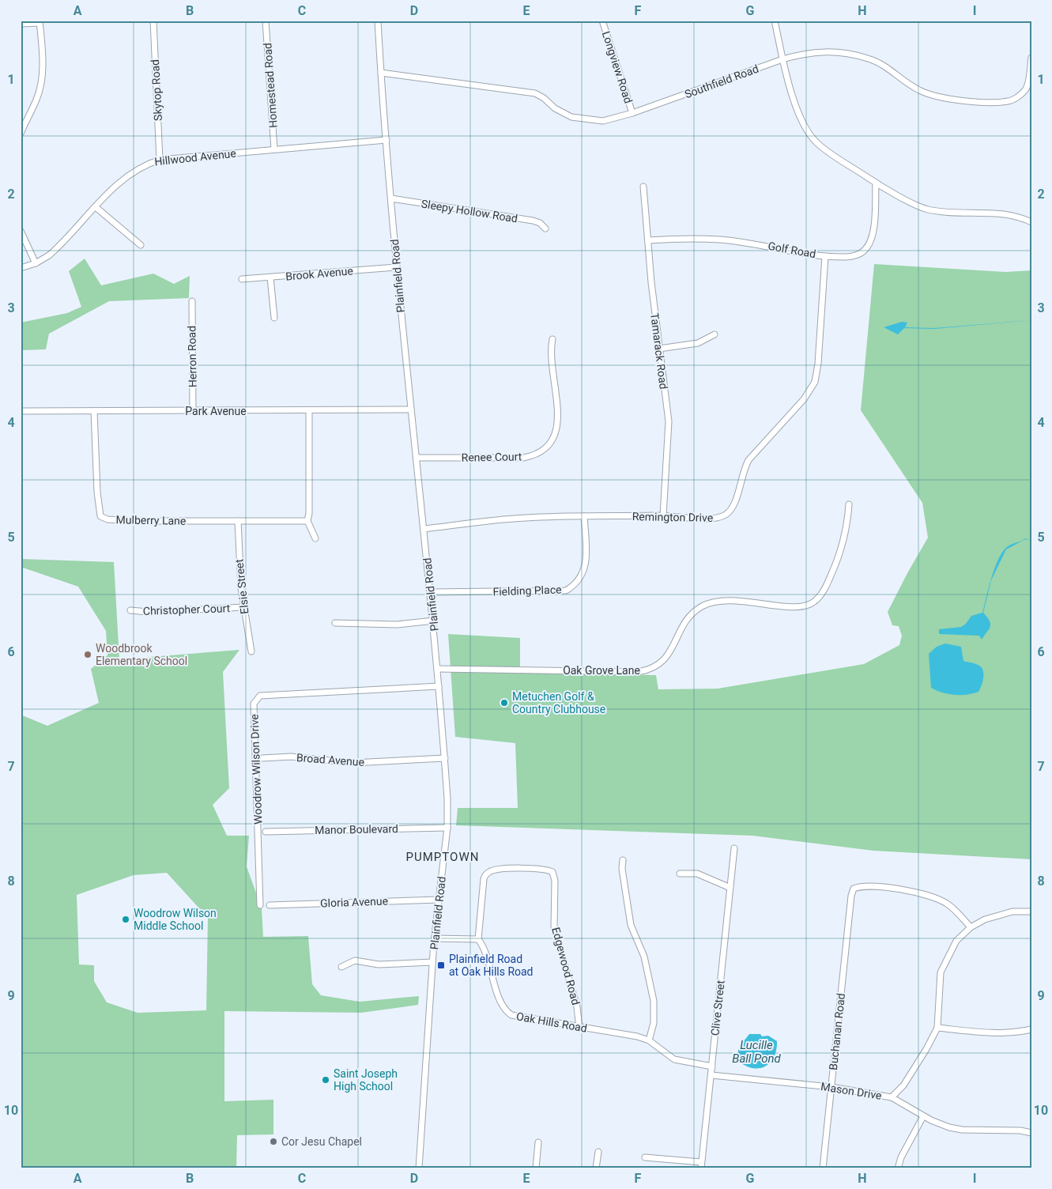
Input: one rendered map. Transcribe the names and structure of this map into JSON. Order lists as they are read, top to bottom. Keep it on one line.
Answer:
{"streets":{"street":["Longview Road","Southfield Road","Homestead Road","Skytop Road","Hillwood Avenue","Sleepy Hollow Road","Golf Road","Brook Avenue","Plainfield Road","Tamarack Road","Herron Road","Park Avenue","Renee Court","Remington Drive","Mulberry Lane","Elsie Street","Fielding Place","Christopher Court","Oak Grove Lane","Broad Avenue","Woodrow Wilson Drive","Manor Boulevard","Gloria Avenue","Edgewood Road","Clive Street","Oak Hills Road","Buchanan Road","Mason Drive"]},"crossings":[["Longview Road","Southfield Road"],["Southfield Road","Plainfield Road"],["Homestead Road","Hillwood Avenue"],["Skytop Road","Hillwood Avenue"],["Hillwood Avenue","Plainfield Road"],["Sleepy Hollow Road","Plainfield Road"],["Golf Road","Tamarack Road"],["Golf Road","Remington Drive"],["Brook Avenue","Plainfield Road"],["Plainfield Road","Park Avenue"],["Plainfield Road","Renee Court"],["Plainfield Road","Remington Drive"],["Plainfield Road","Fielding Place"],["Plainfield Road","Oak Grove Lane"],["Plainfield Road","Broad Avenue"],["Plainfield Road","Woodrow Wilson Drive"],["Plainfield Road","Manor Boulevard"],["Plainfield Road","Gloria Avenue"],["Tamarack Road","Remington Drive"],["Herron Road","Park Avenue"],["Park Avenue","Mulberry Lane"],["Remington Drive","Fielding Place"],["Mulberry Lane","Elsie Street"],["Elsie Street","Christopher Court"],["Edgewood Road","Oak Hills Road"],["Clive Street","Oak Hills Road"],["Clive Street","Mason Drive"],["Buchanan Road","Mason Drive"]],"districts":["PUMPTOWN"],"water":["Lucille Ball Pond"],"places":{"other":["Woodbrook Elementary School","Metuchen Golf & Country Clubhouse","Woodrow Wilson Middle School","Saint Joseph High School","Cor Jesu Chapel"],"transit":["Plainfield Road at Oak Hills Road"]},"grid":{"columns":["A","B","C","D","E","F","G","H","I"],"rows":["1","2","3","4","5","6","7","8","9","10"]}}
